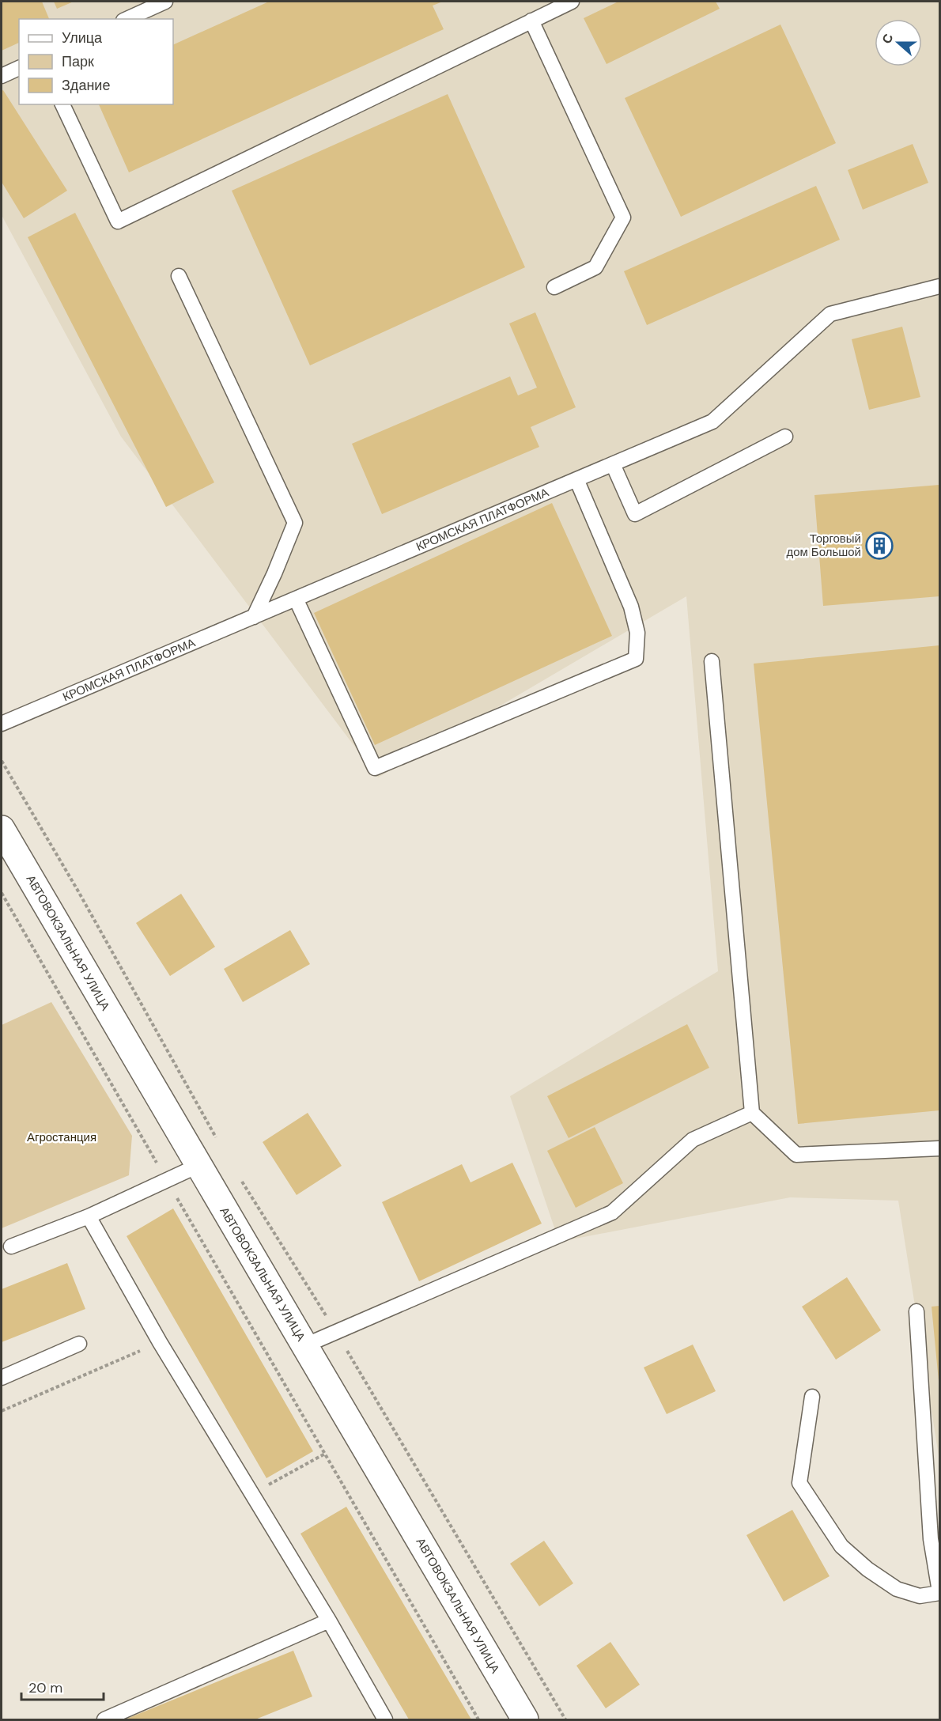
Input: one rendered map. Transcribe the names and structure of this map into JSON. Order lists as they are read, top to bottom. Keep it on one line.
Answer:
{"streets":{"street":["АВТОВОКЗАЛЬНАЯ УЛИЦА"],"lane":["КРОМСКАЯ ПЛАТФОРМА"]},"parks":["Агростанция"],"places":{"building":["Торговый дом Большой"]},"legend":["Улица","Парк","Здание"],"scale_bar":"20 m","north":"left"}
